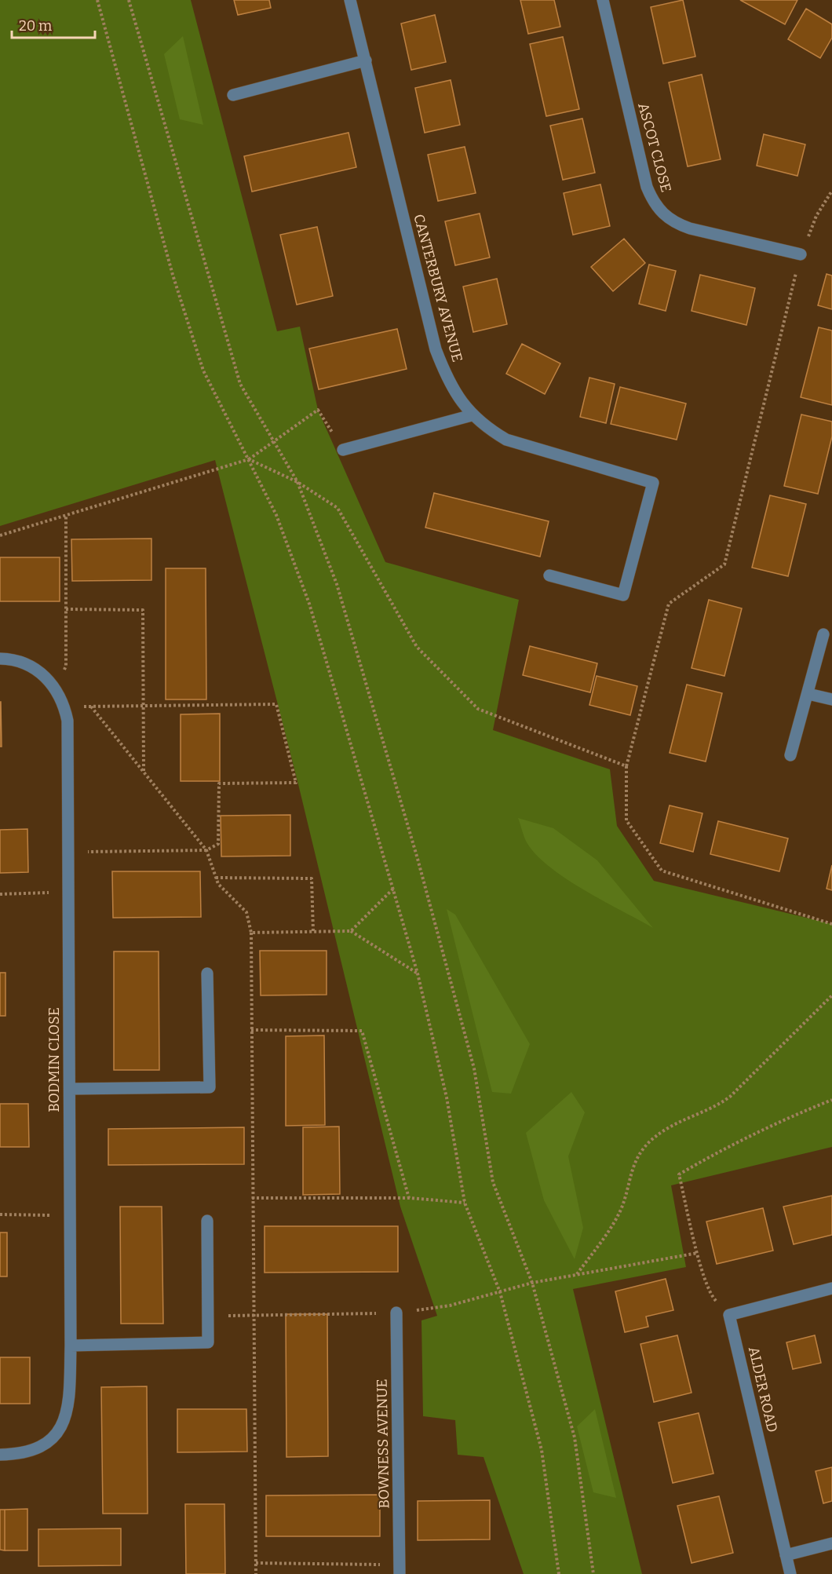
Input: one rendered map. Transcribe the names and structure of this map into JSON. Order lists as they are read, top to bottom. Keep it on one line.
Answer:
{"streets":{"street":["ASCOT CLOSE","CANTERBURY AVENUE","BODMIN CLOSE","ALDER ROAD","BOWNESS AVENUE"]},"scale_bar":"20 m"}
